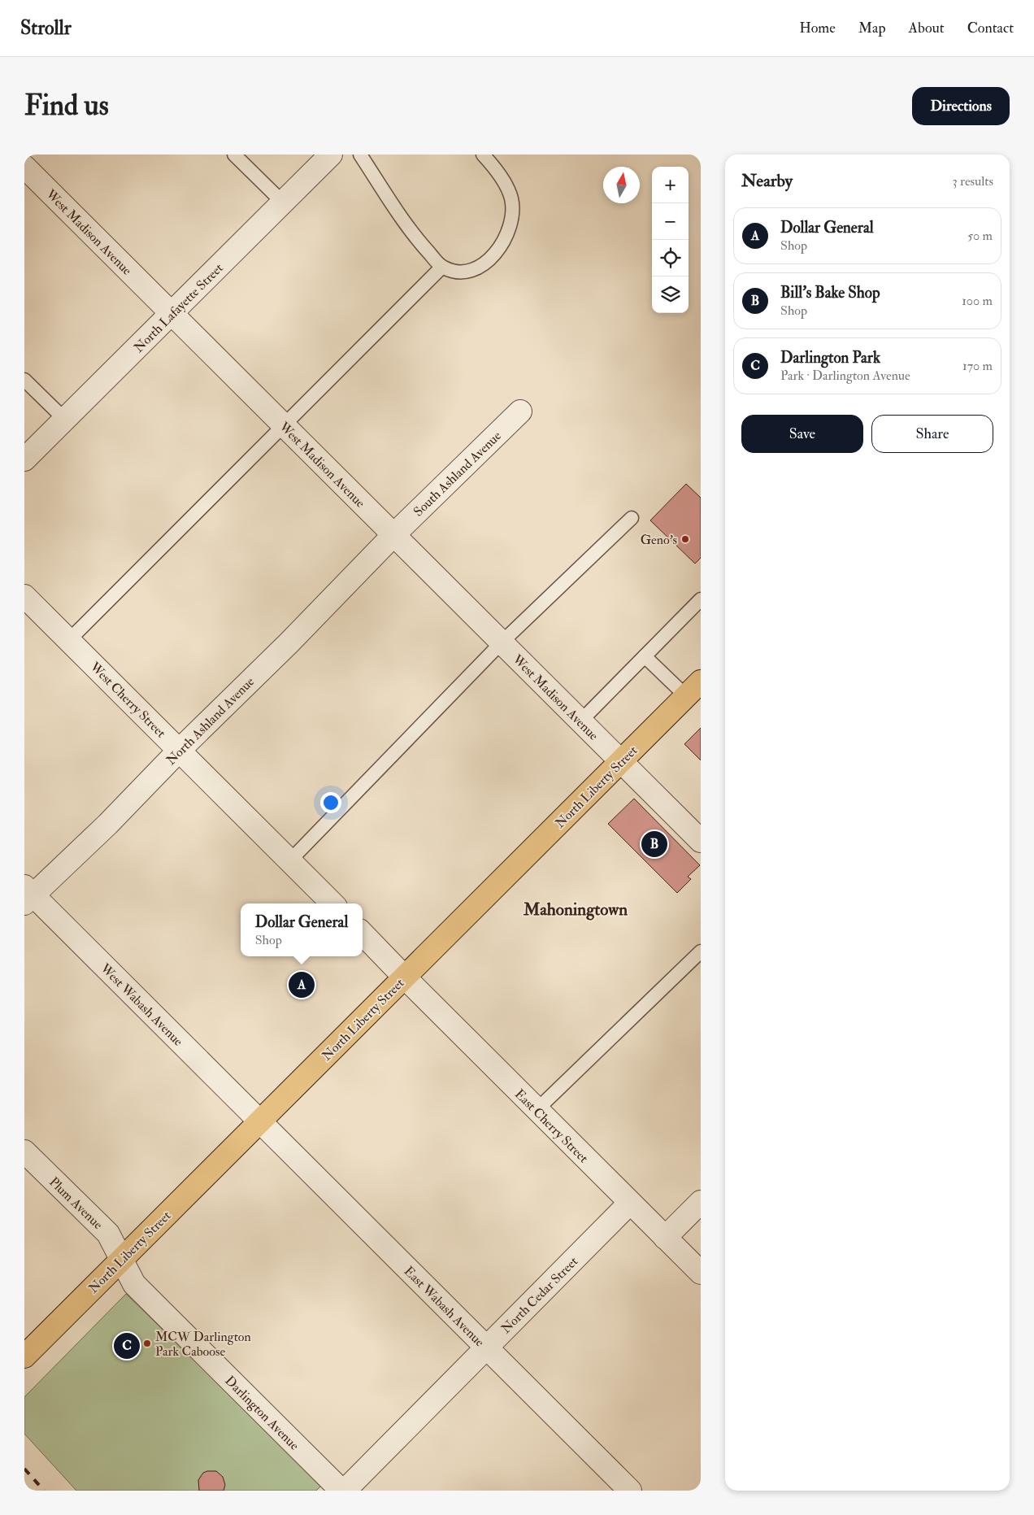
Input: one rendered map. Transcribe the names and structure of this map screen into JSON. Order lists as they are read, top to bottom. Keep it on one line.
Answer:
{"streets":{"main road":["North Liberty Street"],"street":["West Madison Avenue","North Lafayette Street","South Ashland Avenue","West Cherry Street","North Ashland Avenue","West Wabash Avenue","East Cherry Street","Plum Avenue","North Cedar Street","East Wabash Avenue","Darlington Avenue"]},"crossings":[["West Madison Avenue","North Lafayette Street"],["West Madison Avenue","South Ashland Avenue"],["West Madison Avenue","North Ashland Avenue"],["West Madison Avenue","North Liberty Street"],["South Ashland Avenue","North Ashland Avenue"],["West Cherry Street","North Ashland Avenue"],["North Ashland Avenue","West Wabash Avenue"],["North Liberty Street","West Wabash Avenue"],["North Liberty Street","East Cherry Street"],["North Liberty Street","Plum Avenue"],["North Liberty Street","East Wabash Avenue"],["North Liberty Street","Darlington Avenue"],["West Wabash Avenue","East Wabash Avenue"],["East Cherry Street","North Cedar Street"],["Plum Avenue","Darlington Avenue"],["North Cedar Street","East Wabash Avenue"],["North Cedar Street","Darlington Avenue"]],"districts":["Mahoningtown"],"places":["Geno's","MCW Darlington Park Caboose"],"north":"top","page":{"header":"Strollr","nav":["Home","Map","About","Contact"],"buttons":["Directions",["Save","Share"]],"title":"Find us","heading":["Nearby","3 results"],"map_buttons":["+","−"],"list":[{"mark":"A","name":"Dollar General","note":"Shop","value":"50 m"},{"mark":"B","name":"Bill's Bake Shop","note":"Shop","value":"100 m"},{"mark":"C","name":"Darlington Park","note":"Park · Darlington Avenue","value":"170 m"}],"pins":["B","A","C"],"popup":["Dollar General","Shop"]}}
